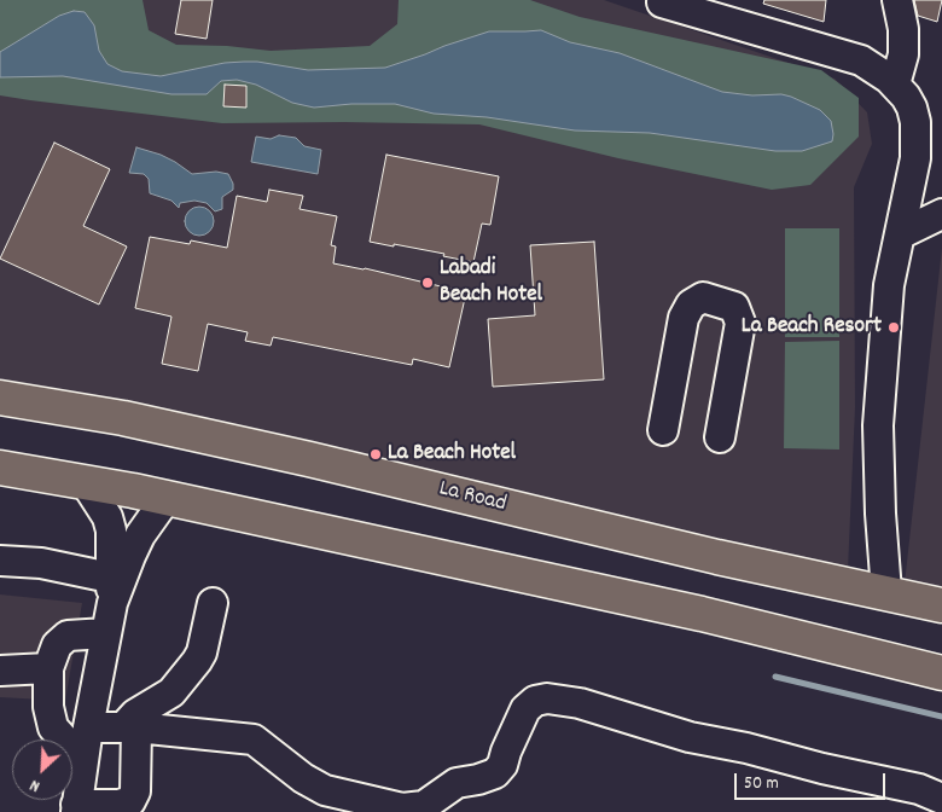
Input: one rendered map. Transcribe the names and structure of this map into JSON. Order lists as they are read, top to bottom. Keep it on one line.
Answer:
{"streets":{"main road":["La Road"]},"places":["Labadi Beach Hotel","La Beach Resort","La Beach Hotel"],"scale_bar":"50 m","north":"bottom left"}
